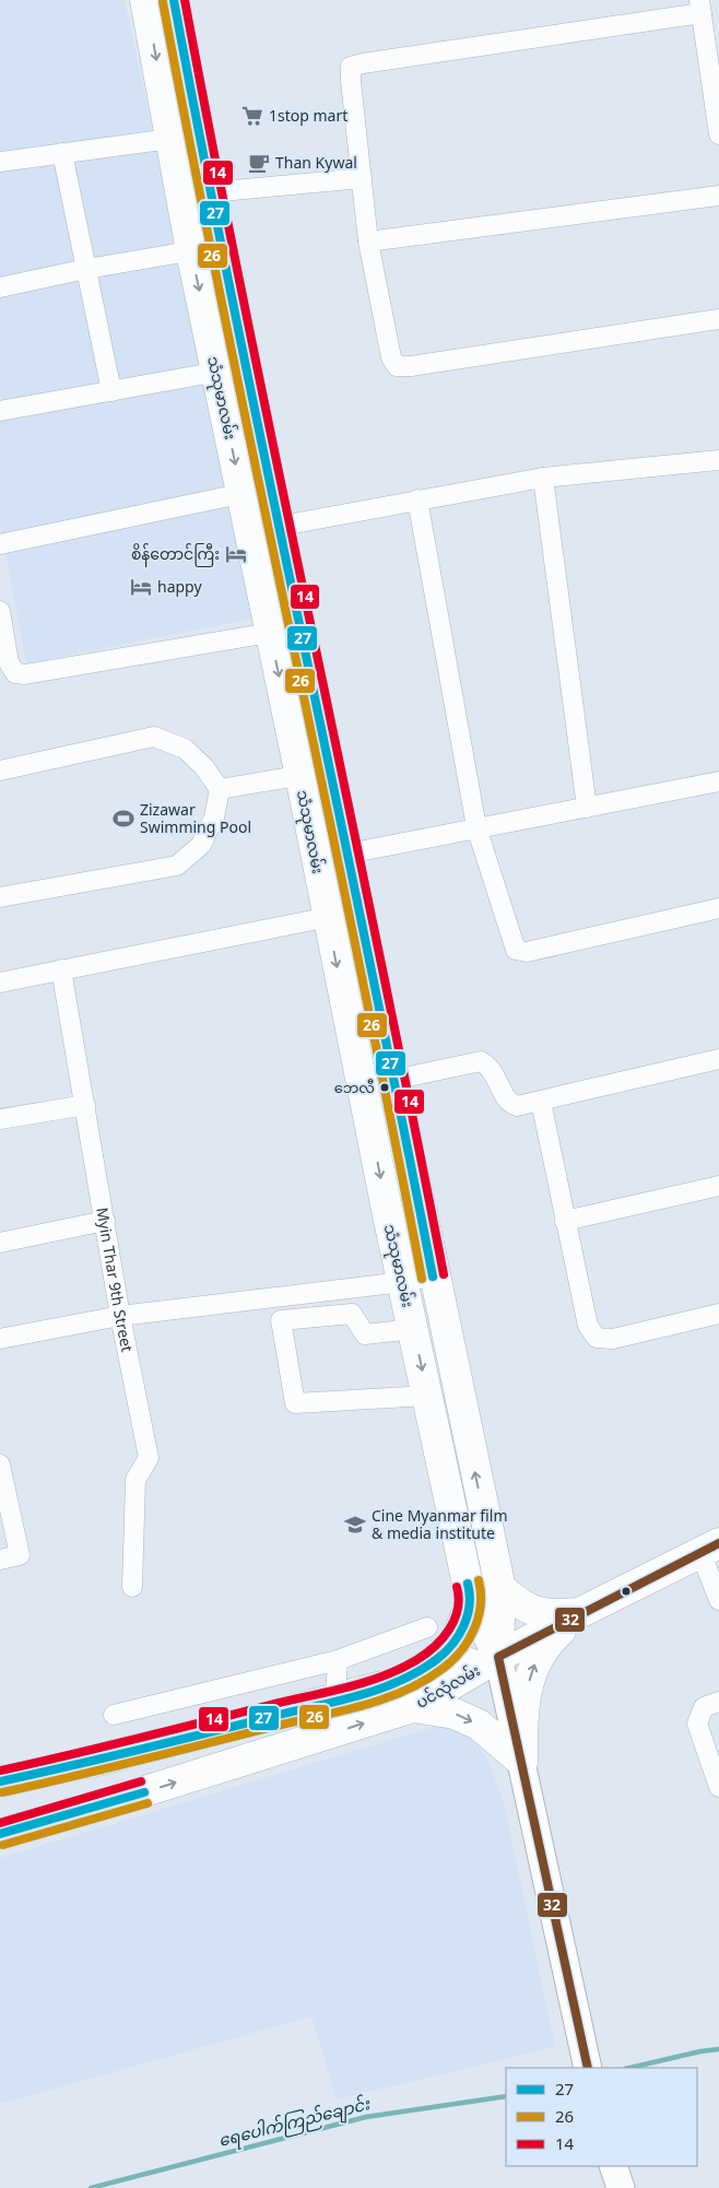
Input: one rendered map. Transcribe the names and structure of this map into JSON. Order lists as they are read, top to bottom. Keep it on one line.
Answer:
{"streets":{"main road":["သံသုမာလမ်း","ပင်လုံလမ်း"],"street":["Myin Thar 9th Street"]},"crossings":[["သံသုမာလမ်း","ပင်လုံလမ်း"]],"water":["ရေပေါက်ကြည်ချောင်း"],"places":{"supermarket":["1stop mart"],"cafe":["Than Kywal"],"hotel":["စိန်တောင်ကြီး","happy"],"sports":["Zizawar Swimming Pool"],"other":["ဘေလီ"],"school or university":["Cine Myanmar film & media institute"]},"lines":["transit line 27","transit line 14","transit line 26","transit line 32"],"legend":["27","26","14"]}
